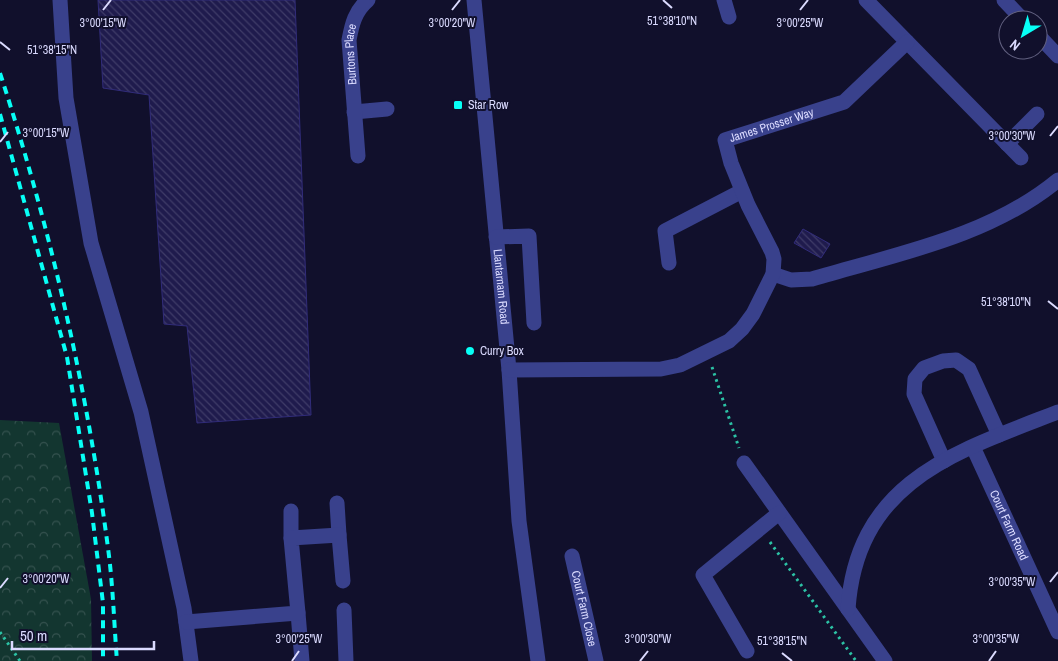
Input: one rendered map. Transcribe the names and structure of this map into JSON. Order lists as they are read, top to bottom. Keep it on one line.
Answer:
{"streets":{"street":["Burtons Place","James Prosser Way","Llantarnam Road","Court Farm Road","Court Farm Close"]},"places":{"transit":["Star Row"],"other":["Curry Box"]},"scale_bar":"50 m","north":"bottom left","coordinates":["51°38'10\"N","3°00'15\"W","3°00'20\"W","3°00'25\"W","51°38'15\"N","3°00'30\"W","3°00'35\"W"]}
